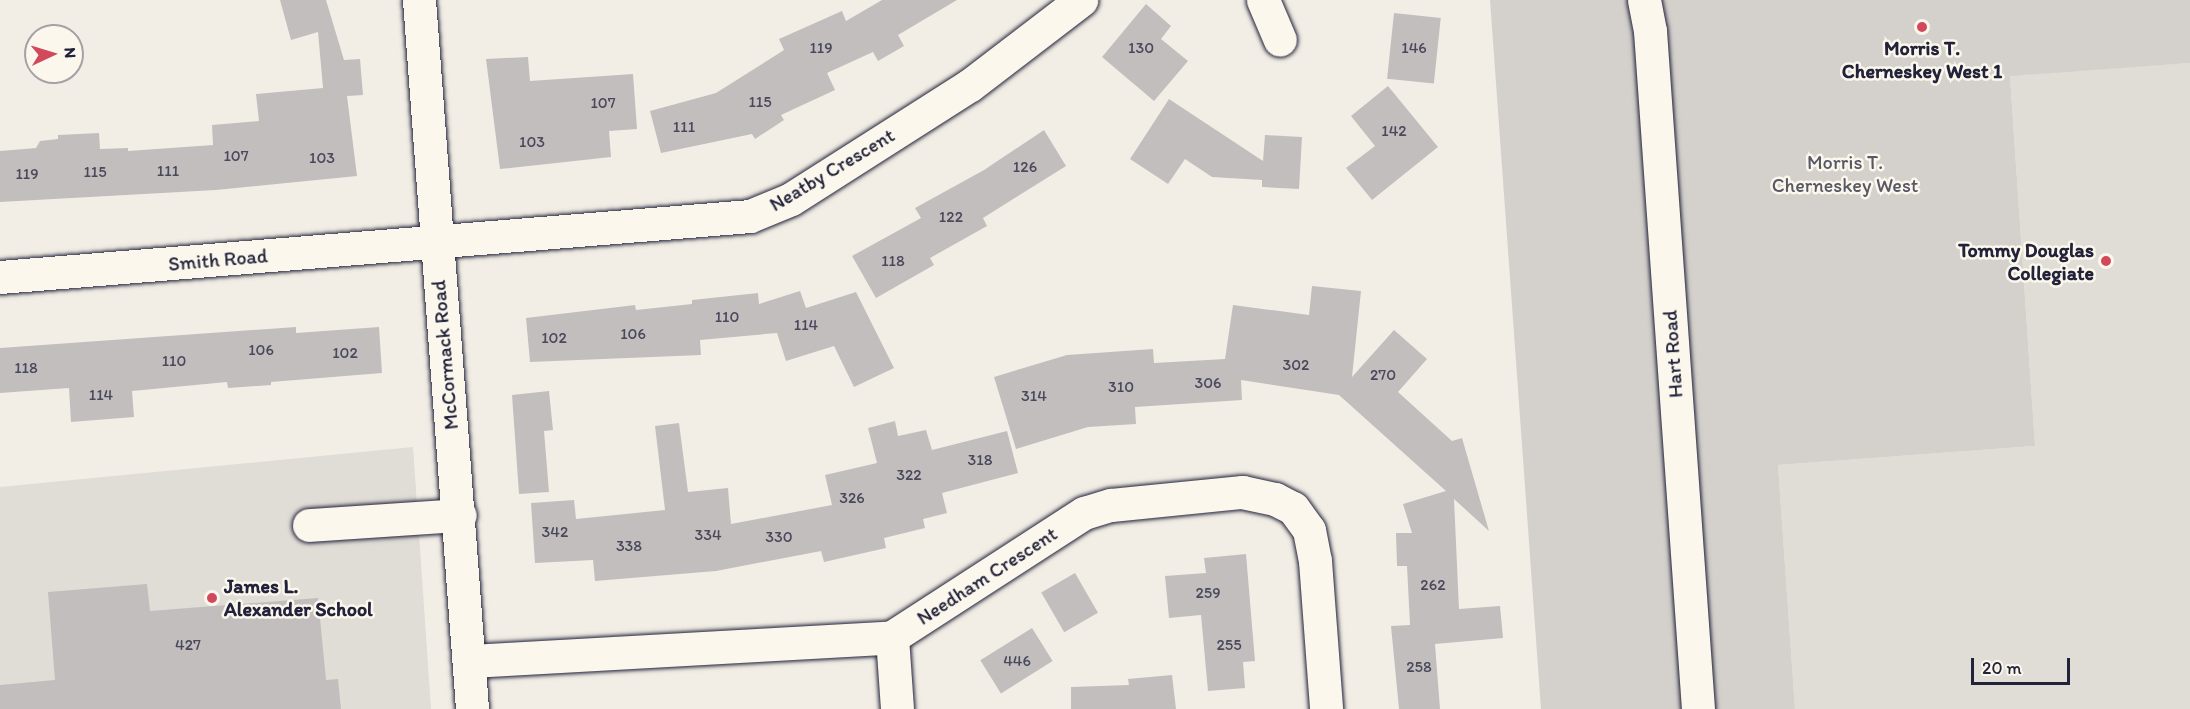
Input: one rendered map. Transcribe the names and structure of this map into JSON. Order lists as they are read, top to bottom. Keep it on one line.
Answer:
{"streets":{"street":["Neatby Crescent","Smith Road","Hart Road","McCormack Road","Needham Crescent"]},"crossings":[["Neatby Crescent","Smith Road"],["Neatby Crescent","McCormack Road"],["Smith Road","McCormack Road"],["McCormack Road","Needham Crescent"]],"parks":["Morris T. Cherneskey West"],"places":["Morris T. Cherneskey West 1","Tommy Douglas Collegiate","James L. Alexander School"],"house_numbers":["119","130","146","115","107","111","142","103","107","103","126","111","115","119","122","118","110","114","106","102","106","102","110","302","118","270","306","310","114","314","318","322","326","342","334","330","338","262","259","427","255","446","258"],"scale_bar":"20 m","north":"right"}
